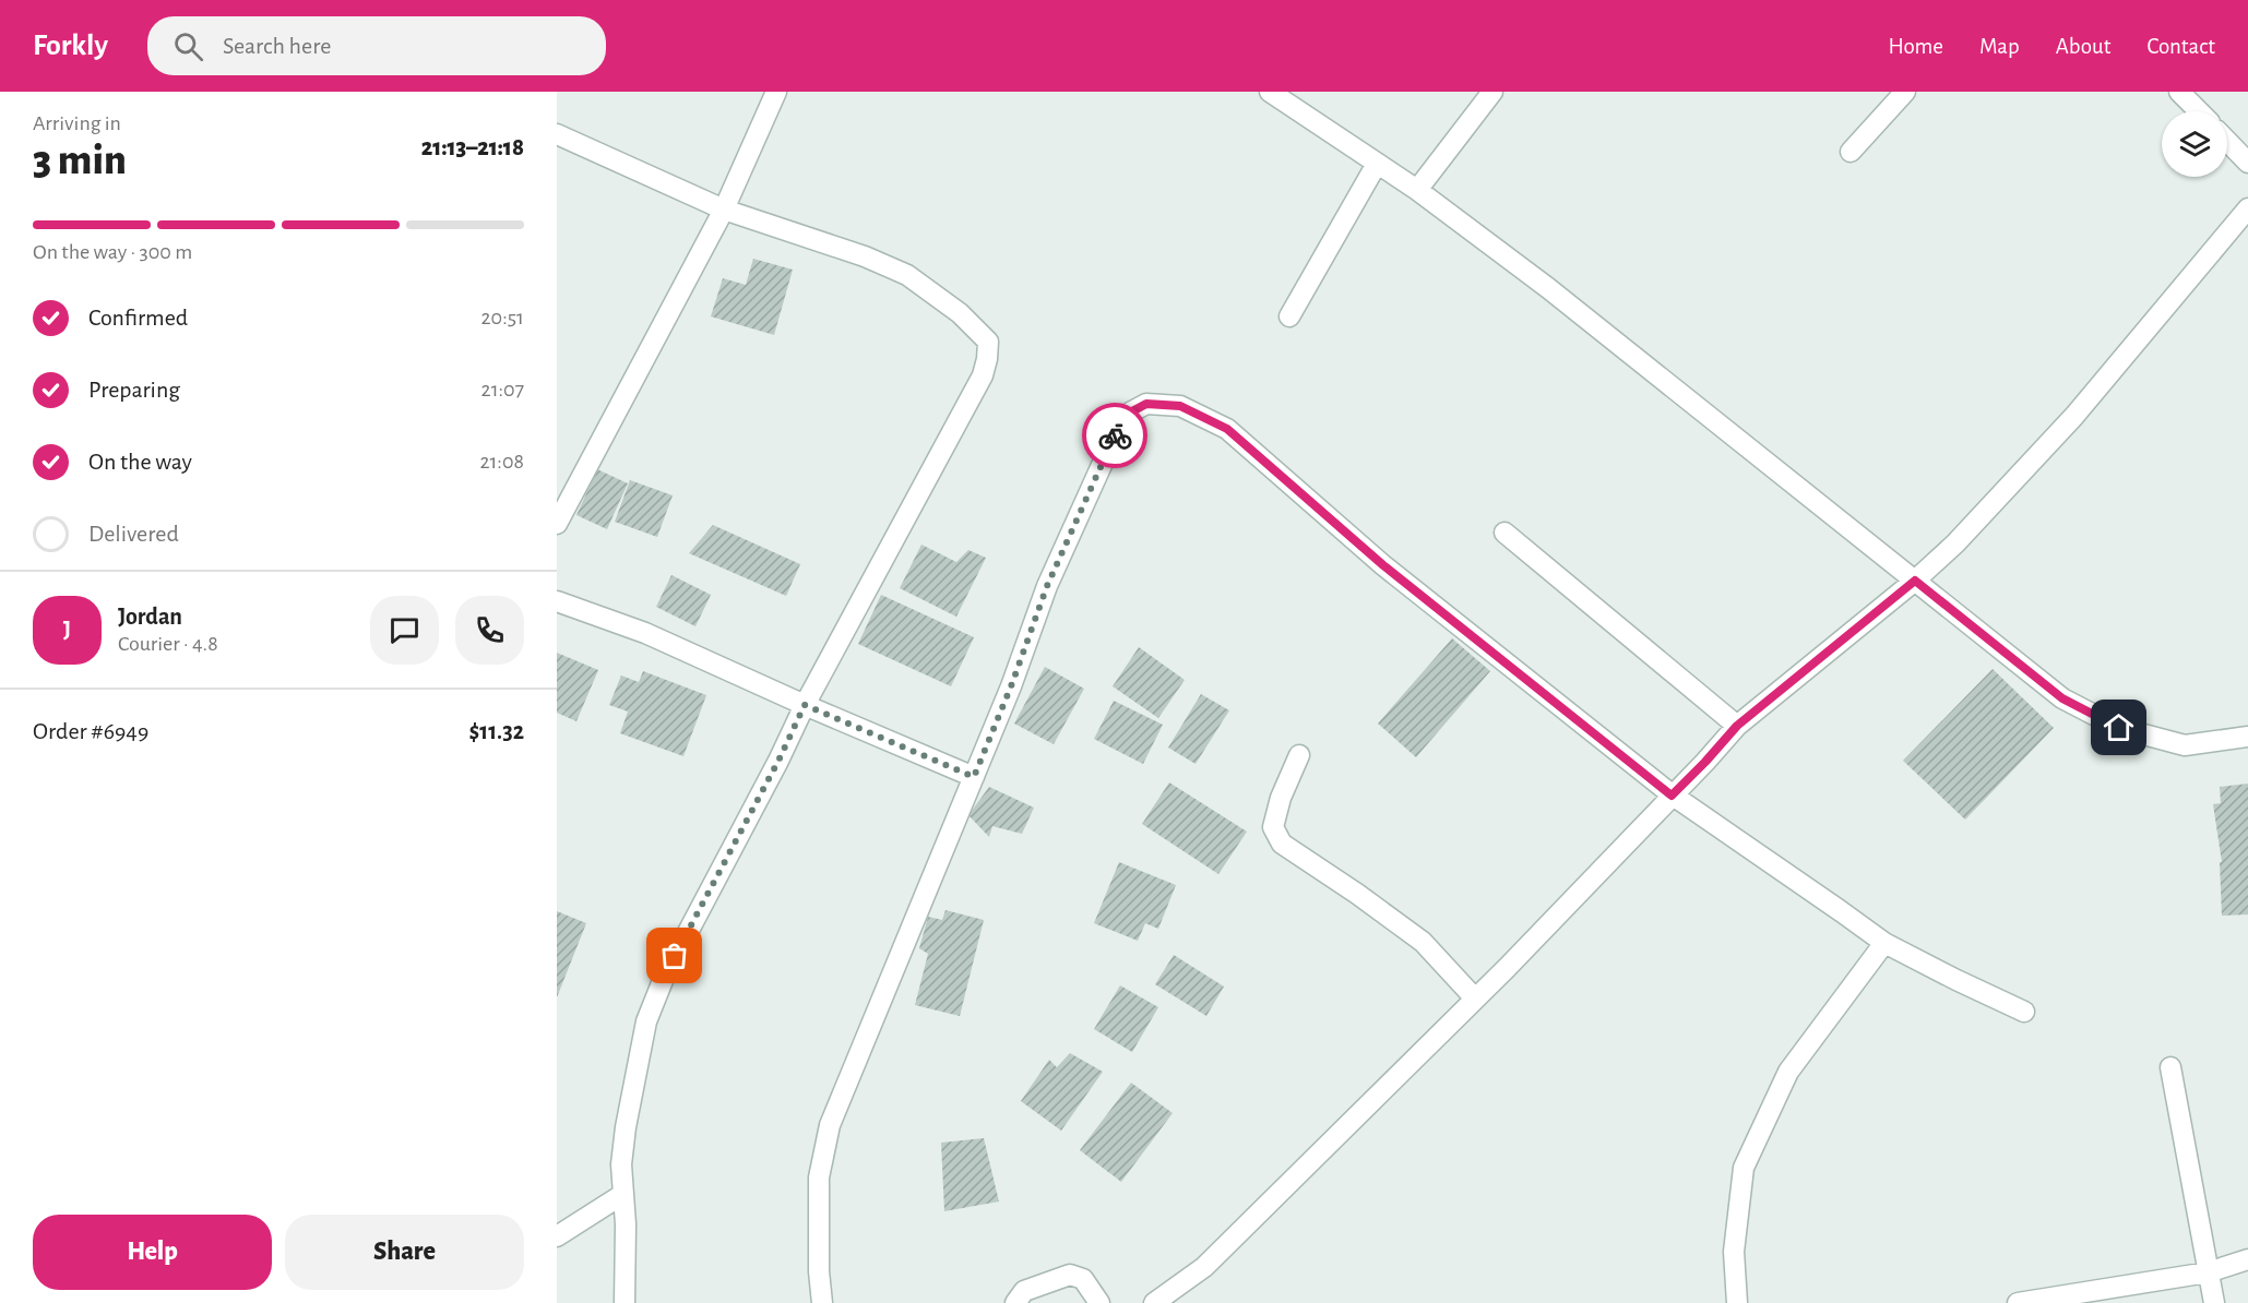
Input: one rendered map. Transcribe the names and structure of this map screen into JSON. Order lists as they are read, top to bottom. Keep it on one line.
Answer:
{"page":{"header":"Forkly","search":"Search here","nav":["Home","Map","About","Contact"],"heading":["3 min","Arriving in","21:13–21:18"],"panel":["Jordan","Courier · 4.8","Order #6949","$11.32"],"bar":"On the way · 300 m","list":[["Confirmed","20:51"],["Preparing","21:07"],["On the way","21:08"],"Delivered"],"round":"J","buttons":["Help","Share"]}}
